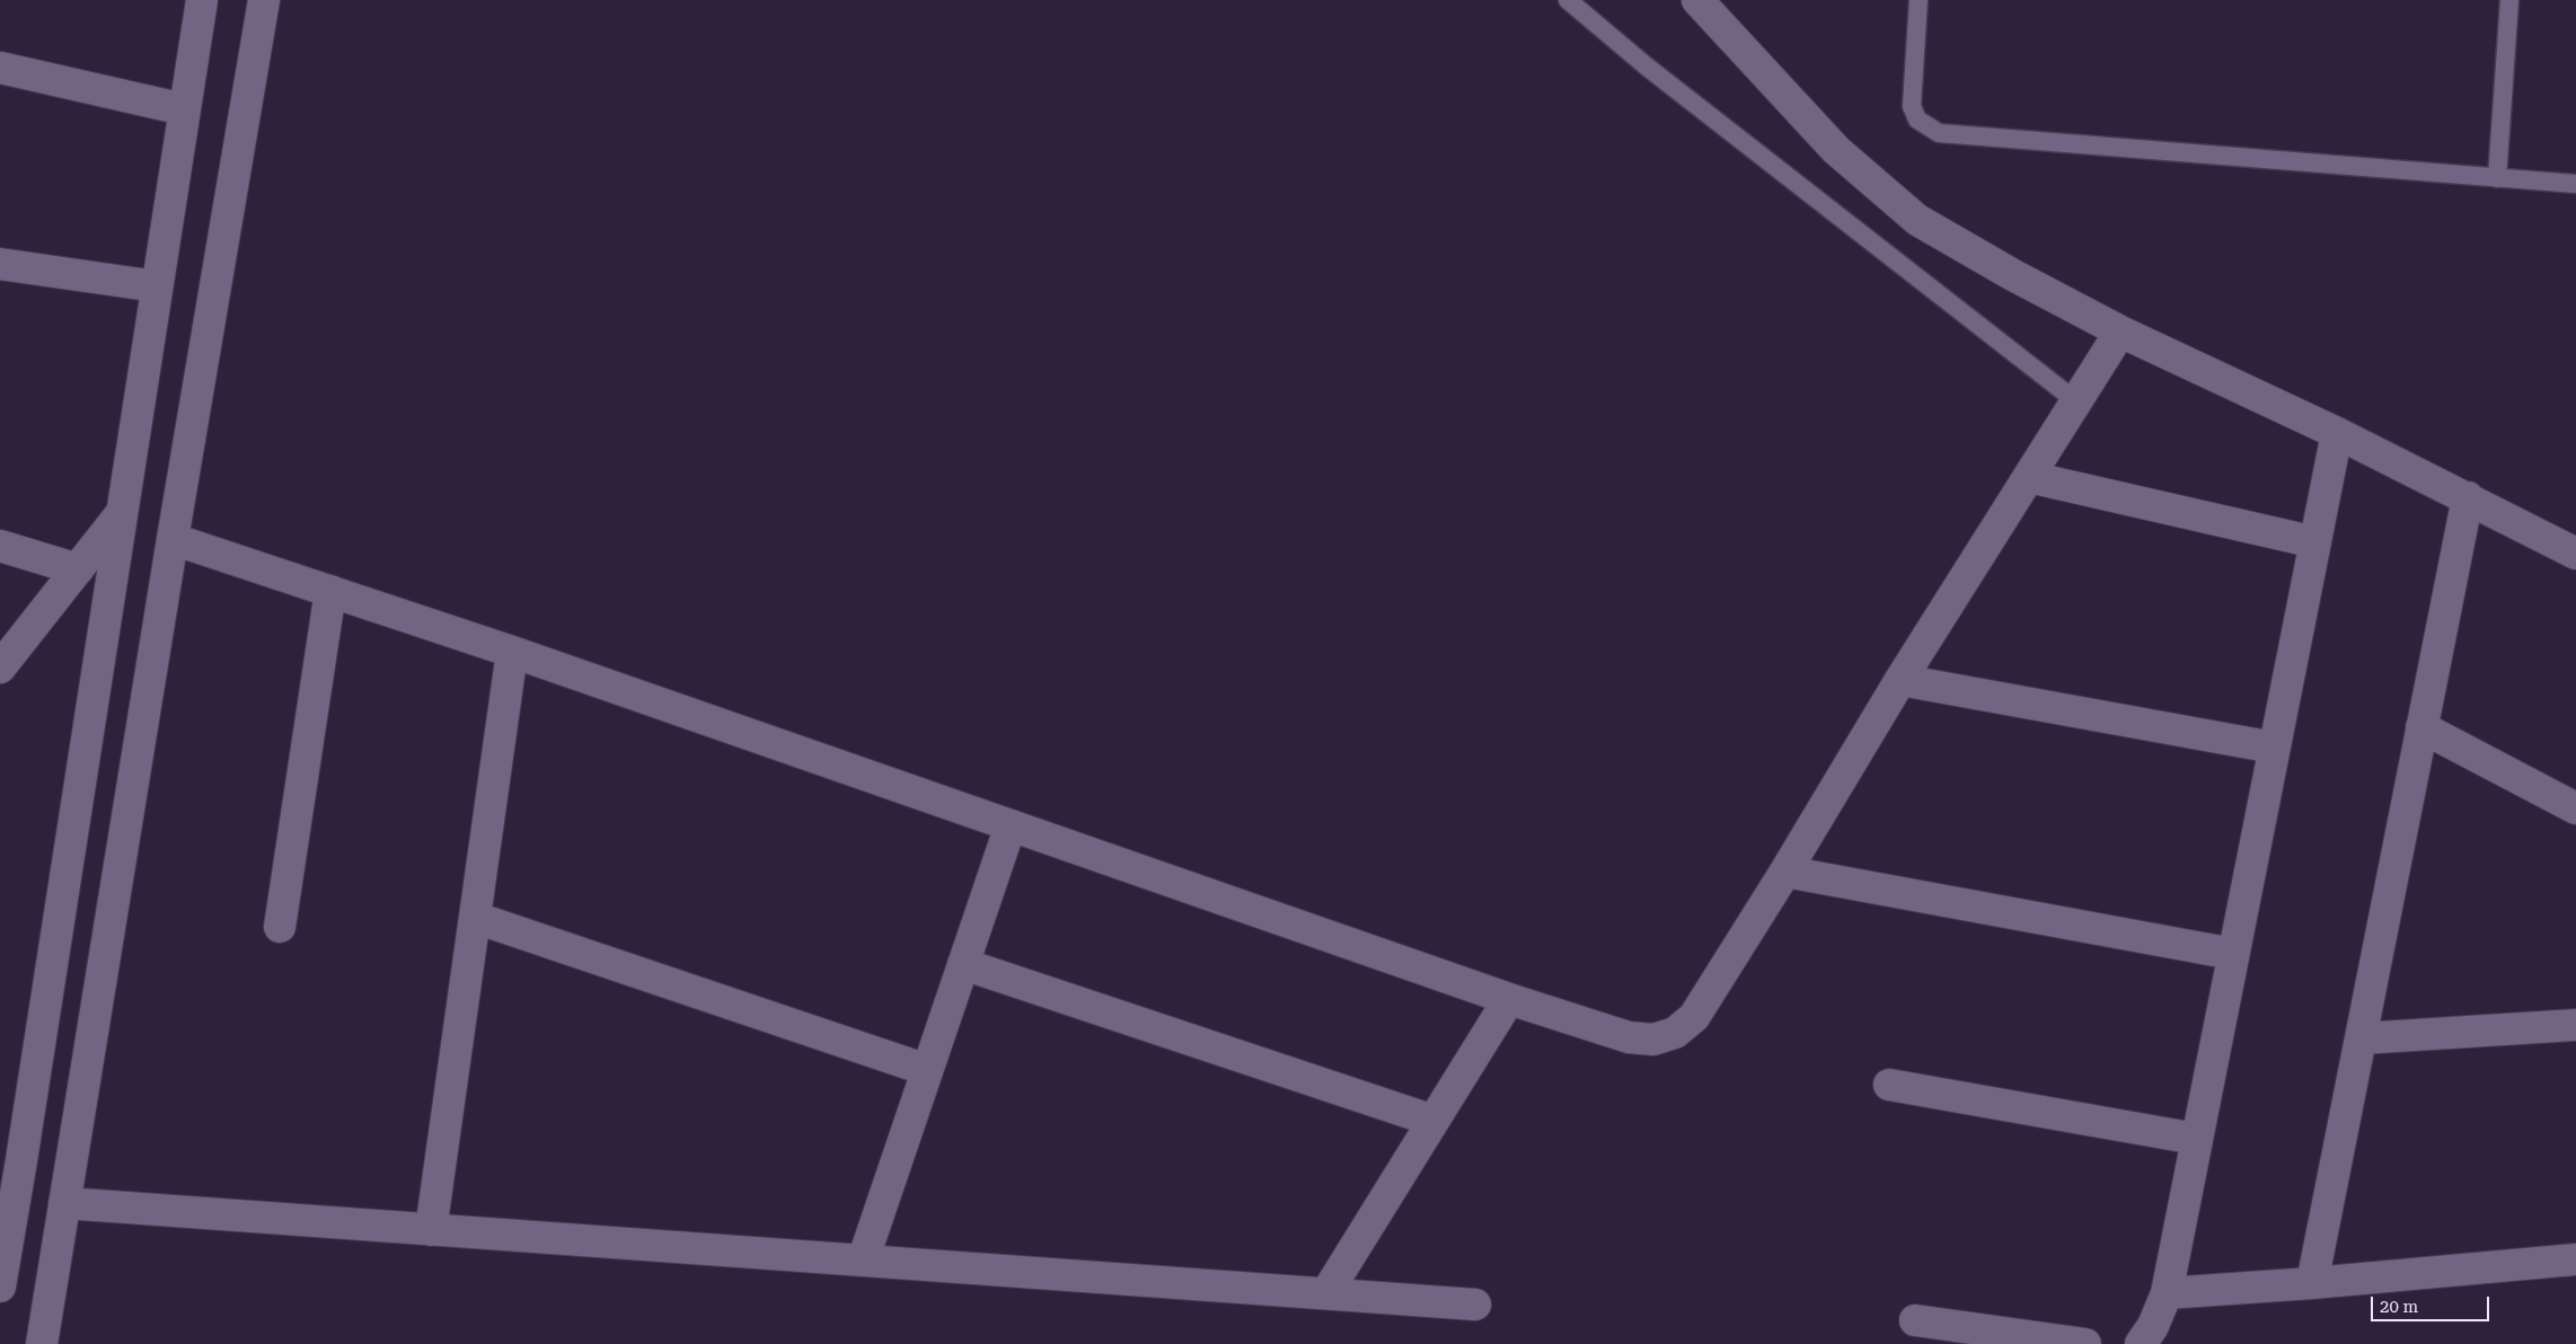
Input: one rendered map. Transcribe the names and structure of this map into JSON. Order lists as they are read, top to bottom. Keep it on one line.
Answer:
{"scale_bar":"20 m"}
